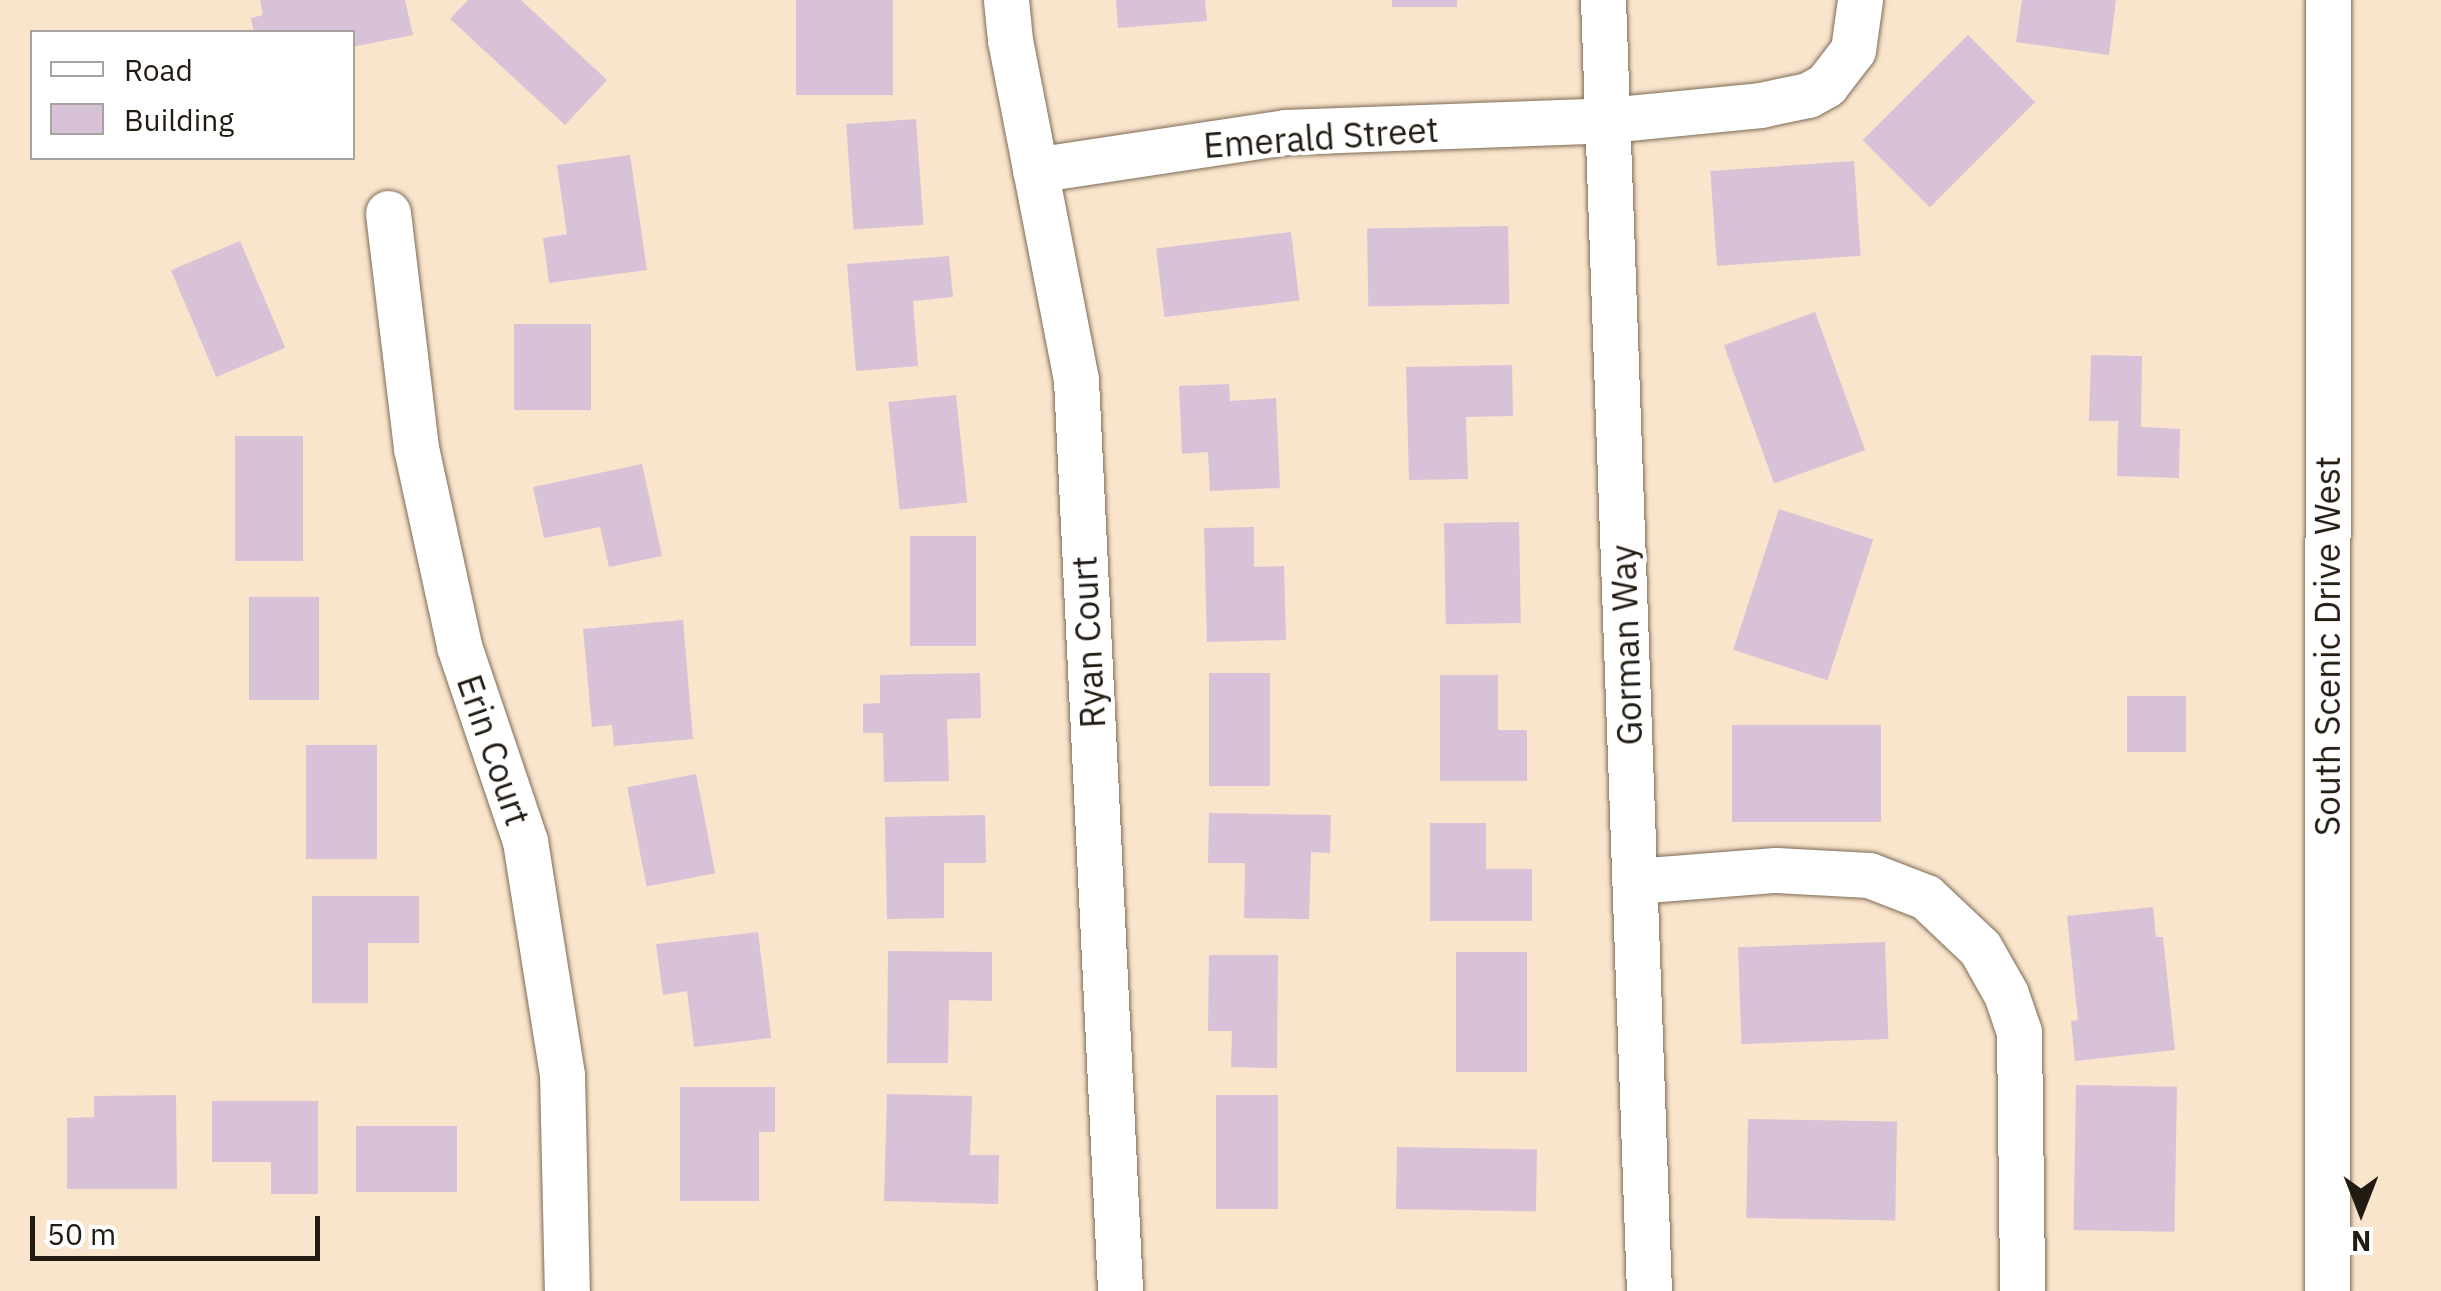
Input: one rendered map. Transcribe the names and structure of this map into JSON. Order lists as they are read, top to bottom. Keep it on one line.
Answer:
{"streets":{"street":["Emerald Street","Ryan Court","Gorman Way","South Scenic Drive West","Erin Court"]},"crossings":[["Emerald Street","Ryan Court"],["Emerald Street","Gorman Way"]],"legend":["Road","Building"],"scale_bar":"50 m","north":"bottom"}
